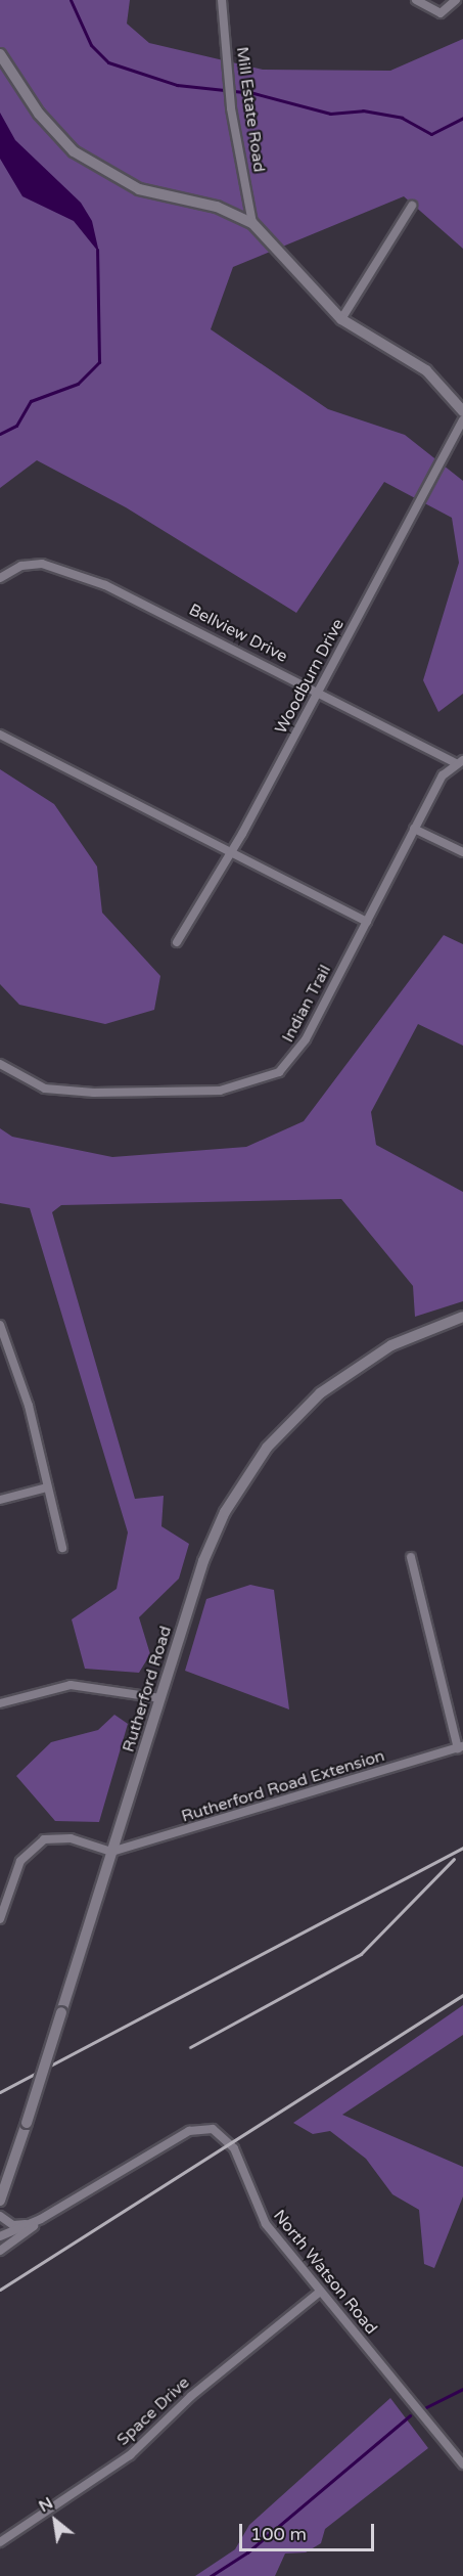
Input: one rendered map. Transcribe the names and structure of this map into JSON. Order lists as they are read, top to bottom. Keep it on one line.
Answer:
{"streets":{"street":["Mill Estate Road","Bellview Drive","Woodburn Drive","Indian Trail","Rutherford Road","Rutherford Road Extension","North Watson Road","Space Drive"]},"crossings":[["Bellview Drive","Woodburn Drive"],["Bellview Drive","Indian Trail"],["Rutherford Road","Rutherford Road Extension"],["North Watson Road","Space Drive"]],"scale_bar":"100 m","north":"top left"}
